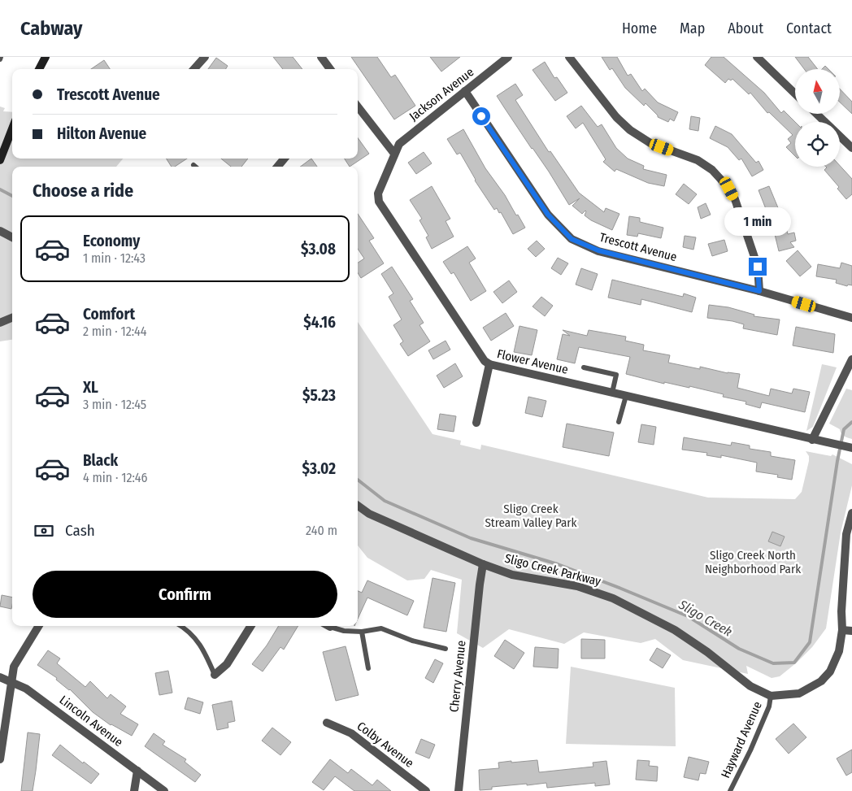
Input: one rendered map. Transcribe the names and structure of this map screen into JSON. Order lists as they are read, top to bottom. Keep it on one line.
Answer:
{"streets":{"street":["Jackson Avenue","Trescott Avenue","Flower Avenue","Sligo Creek Parkway","Cherry Avenue","Lincoln Avenue","Colby Avenue"],"lane":["Hayward Avenue"]},"crossings":[["Jackson Avenue","Trescott Avenue"],["Jackson Avenue","Flower Avenue"],["Sligo Creek Parkway","Cherry Avenue"],["Sligo Creek Parkway","Hayward Avenue"]],"water":["Sligo Creek"],"parks":["Sligo Creek Stream Valley Park","Sligo Creek North Neighborhood Park"],"north":"top","page":{"header":"Cabway","nav":["Home","Map","About","Contact"],"banner":["Trescott Avenue","Hilton Avenue"],"heading":"Choose a ride","bubble":"1 min","list":[{"name":"Economy","note":"1 min · 12:43","value":"$3.08"},{"name":"Comfort","note":"2 min · 12:44","value":"$4.16"},{"name":"XL","note":"3 min · 12:45","value":"$5.23"},{"name":"Black","note":"4 min · 12:46","value":"$3.02"}],"pay":["Cash","240 m"],"buttons":"Confirm"}}
